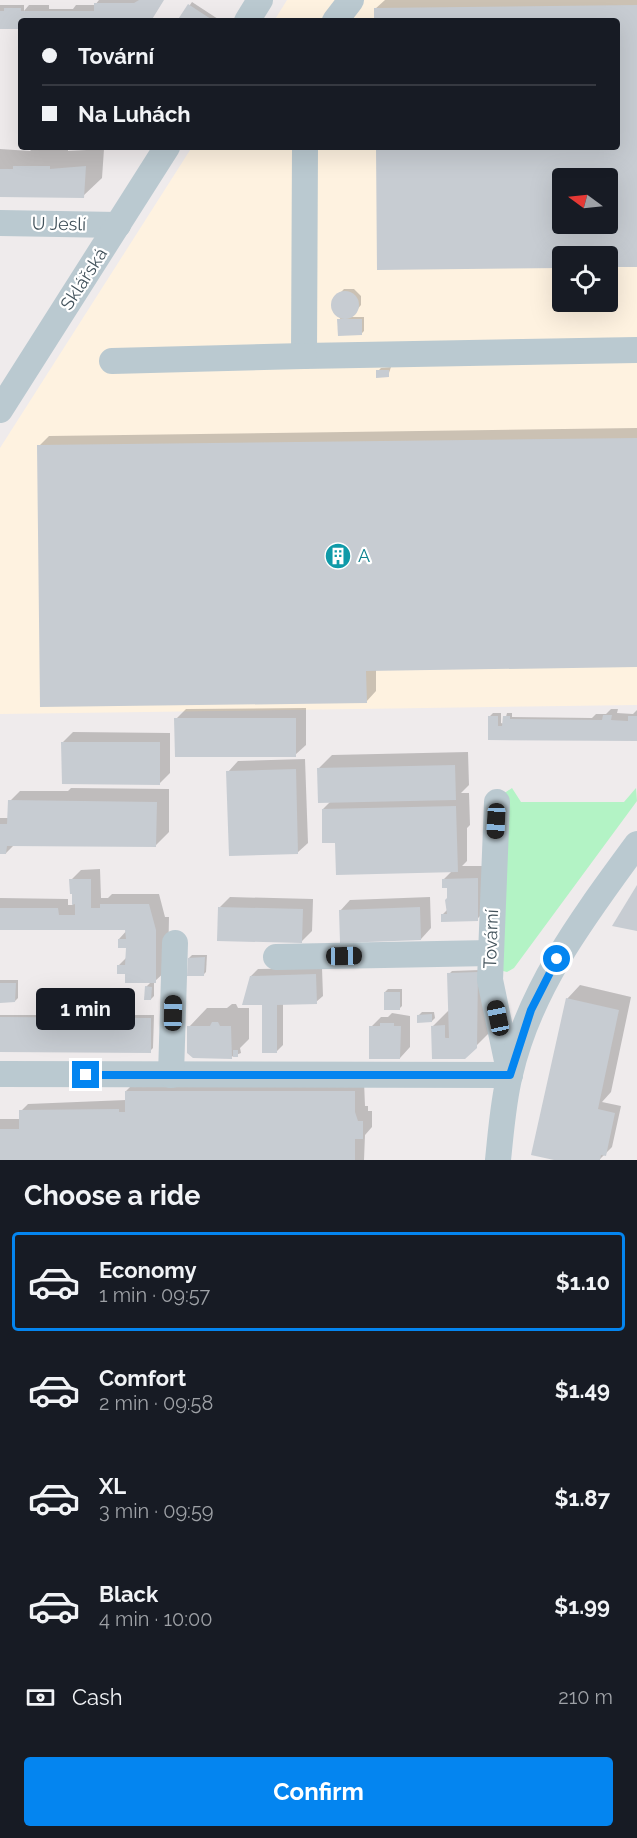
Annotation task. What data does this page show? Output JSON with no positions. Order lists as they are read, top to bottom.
{
  "streets": {
    "street": ["U Jeslí", "Sklářská", "Tovární"]
  },
  "crossings": [
    ["U Jeslí", "Sklářská"]
  ],
  "places": {
    "building": ["A"]
  },
  "north": "left",
  "page": {
    "banner": ["Tovární", "Na Luhách"],
    "bubble": "1 min",
    "heading": "Choose a ride",
    "list": [
      {
        "name": "Economy",
        "note": "1 min · 09:57",
        "value": "$1.10"
      },
      {
        "name": "Comfort",
        "note": "2 min · 09:58",
        "value": "$1.49"
      },
      {
        "name": "XL",
        "note": "3 min · 09:59",
        "value": "$1.87"
      },
      {
        "name": "Black",
        "note": "4 min · 10:00",
        "value": "$1.99"
      }
    ],
    "pay": ["Cash", "210 m"],
    "buttons": "Confirm"
  }
}
